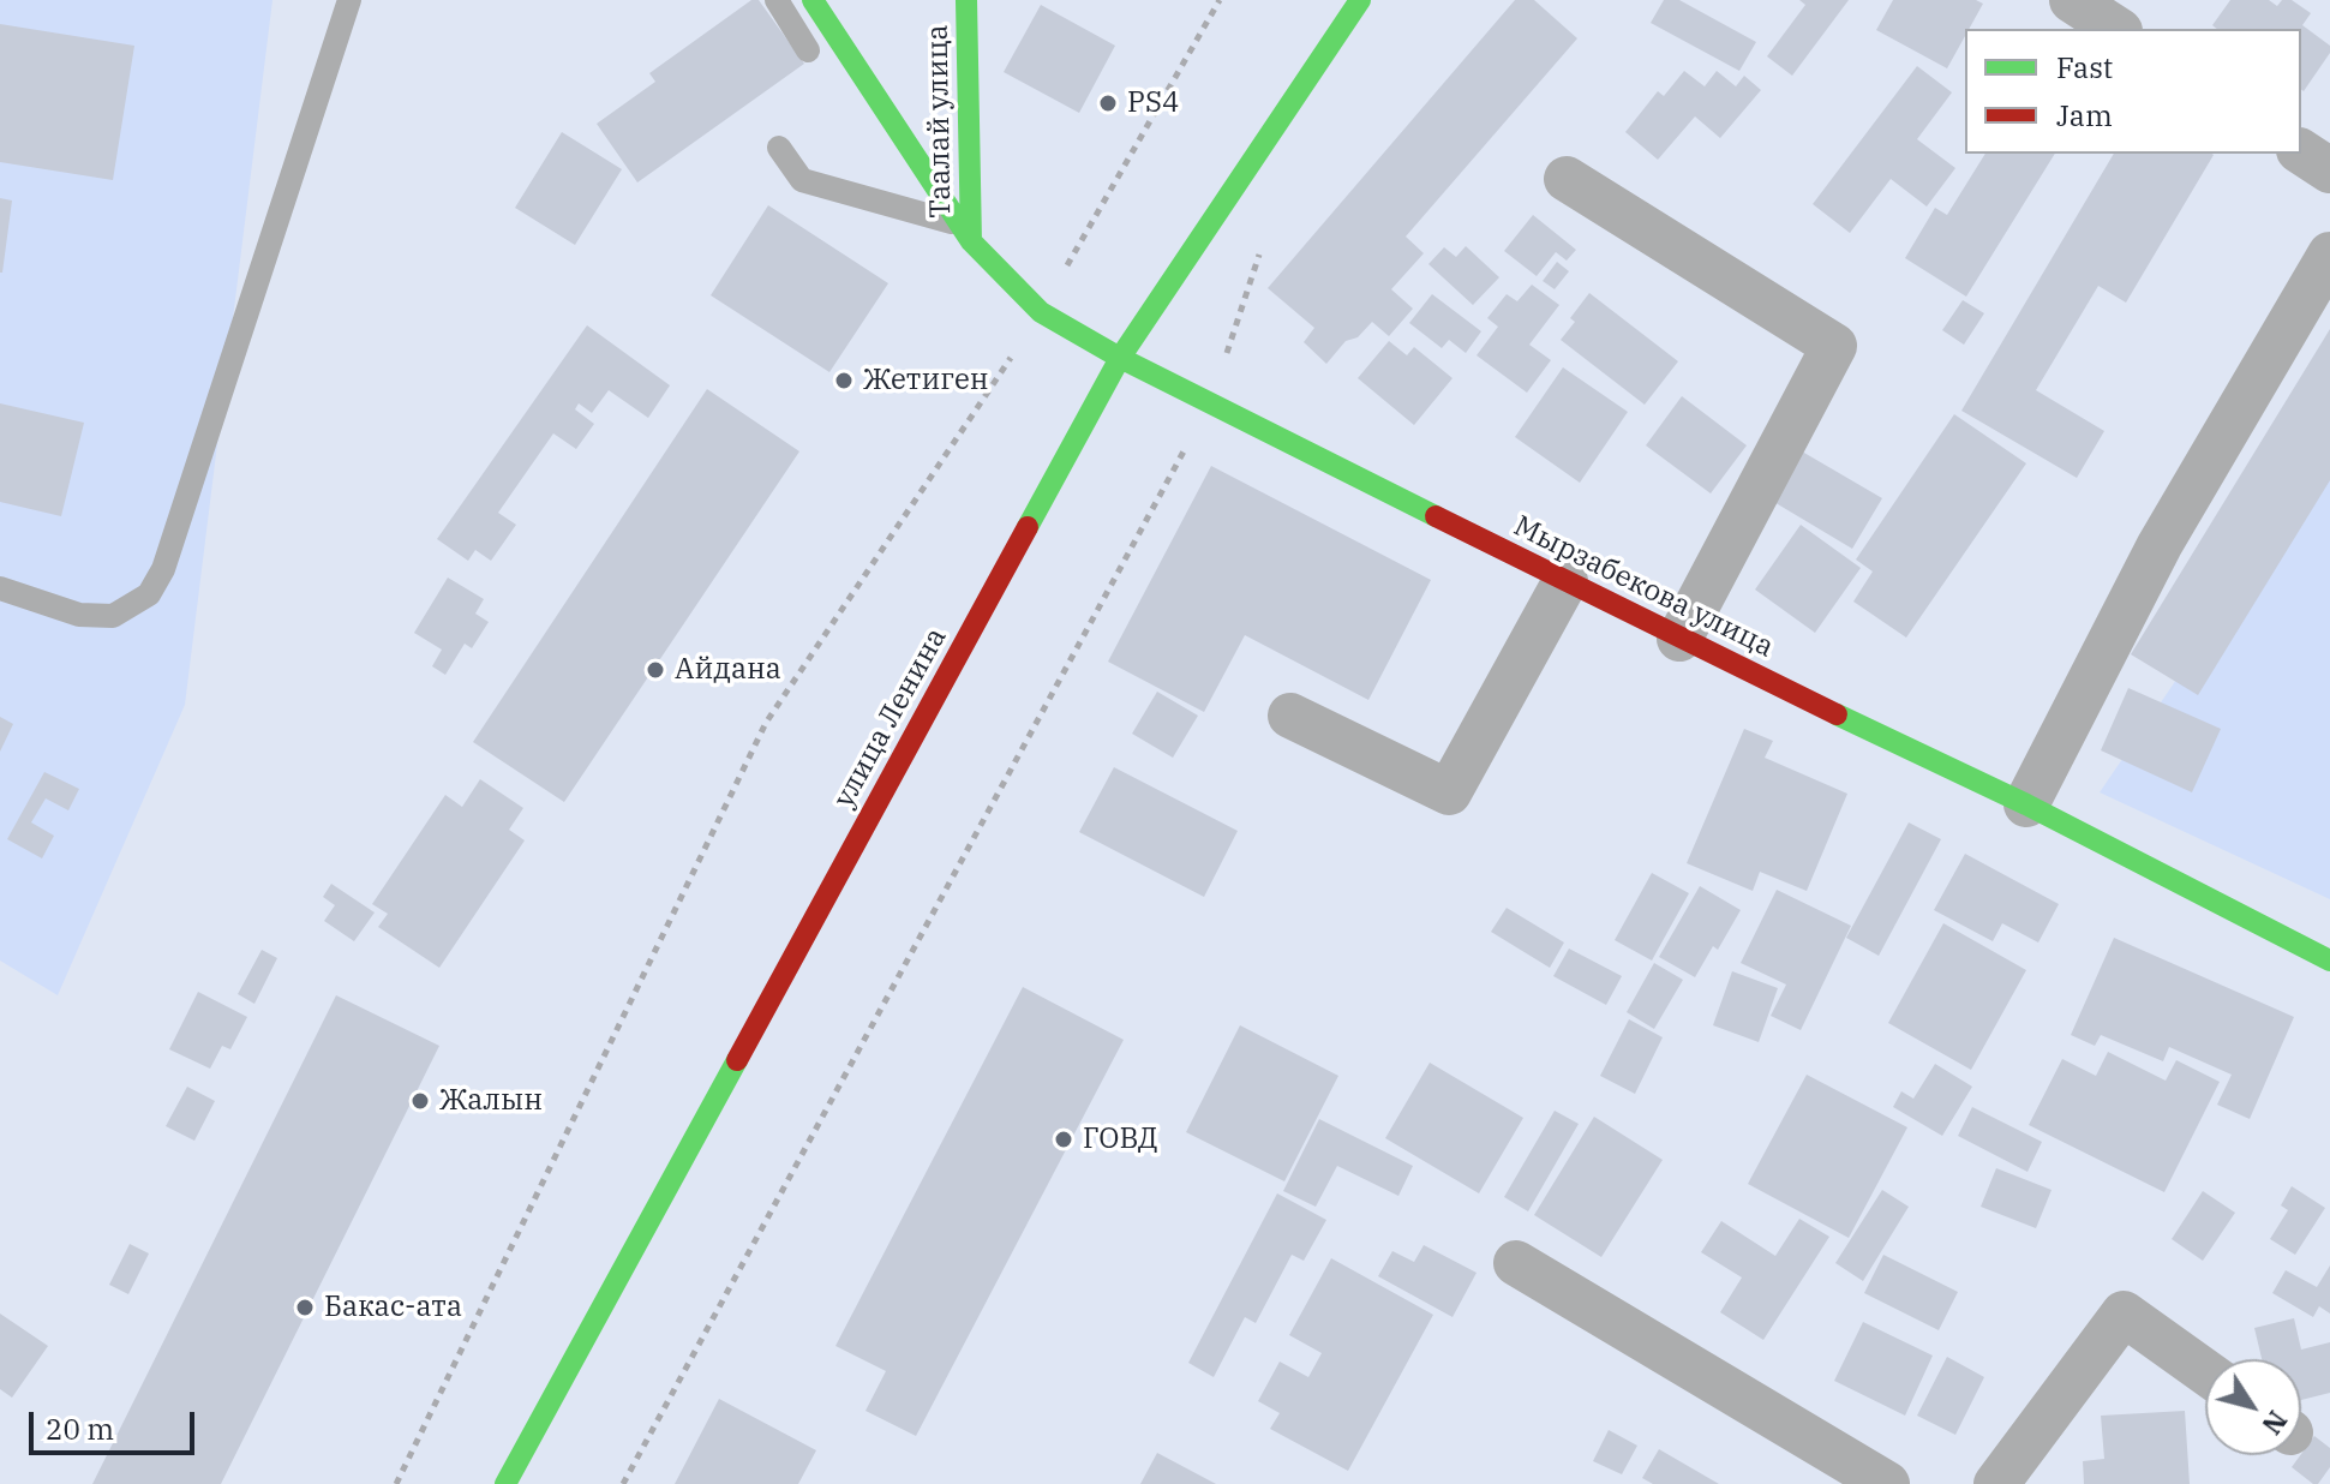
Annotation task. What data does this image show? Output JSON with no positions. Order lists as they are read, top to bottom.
{
  "streets": {
    "street": ["Таалай улица", "Мырзабекова улица", "улица Ленина"]
  },
  "crossings": [
    ["Таалай улица", "Мырзабекова улица"],
    ["Мырзабекова улица", "улица Ленина"]
  ],
  "places": [
    "PS4",
    "Жетиген",
    "Айдана",
    "Жалын",
    "ГОВД",
    "Бакас-ата"
  ],
  "legend": ["Fast", "Jam"],
  "scale_bar": "20 m",
  "north": "bottom right"
}
